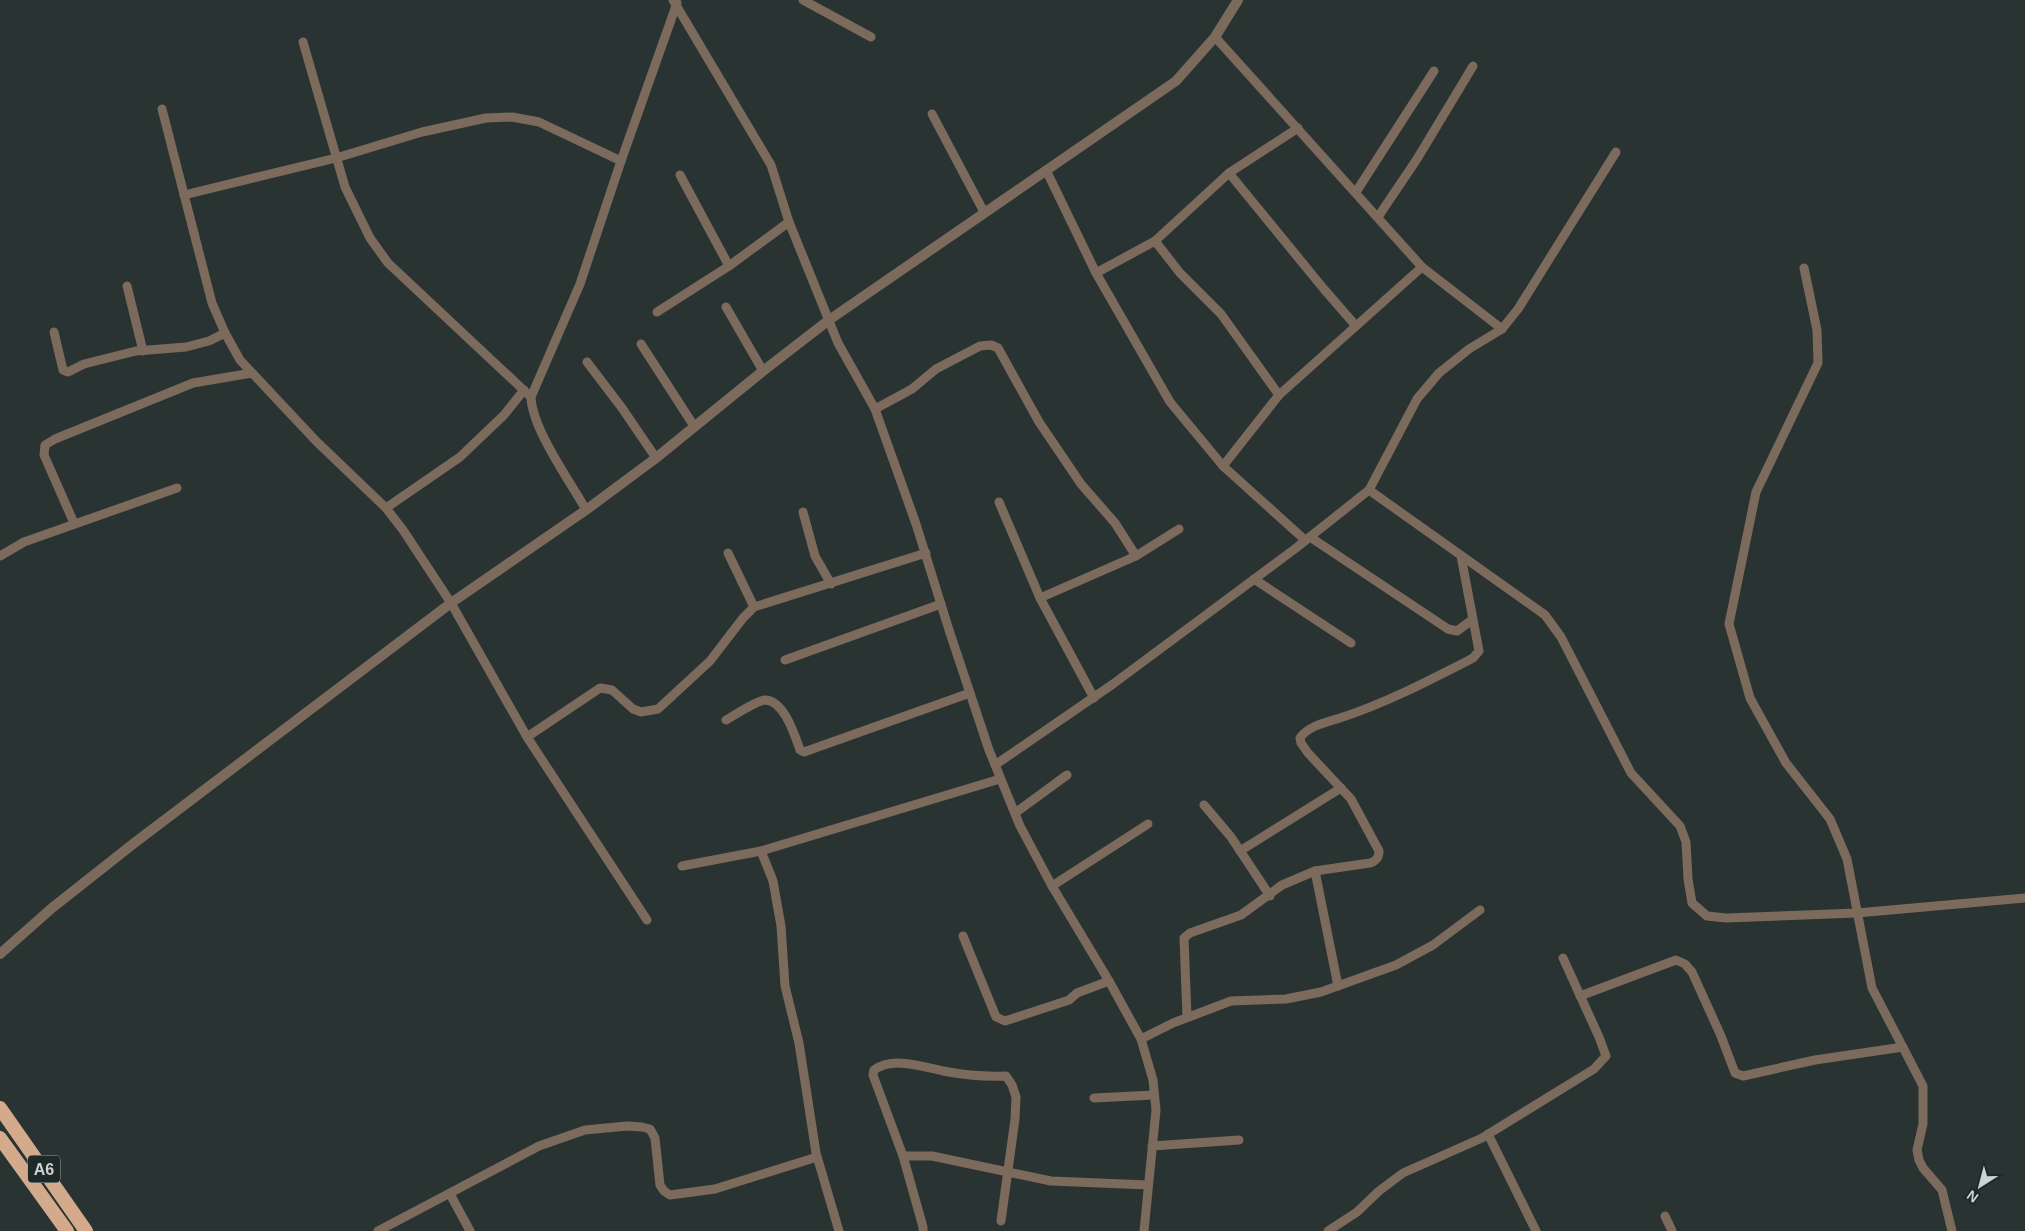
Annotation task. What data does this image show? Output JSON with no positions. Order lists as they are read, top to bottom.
{
  "streets": {
    "highway": ["A6"]
  },
  "north": "bottom left"
}
